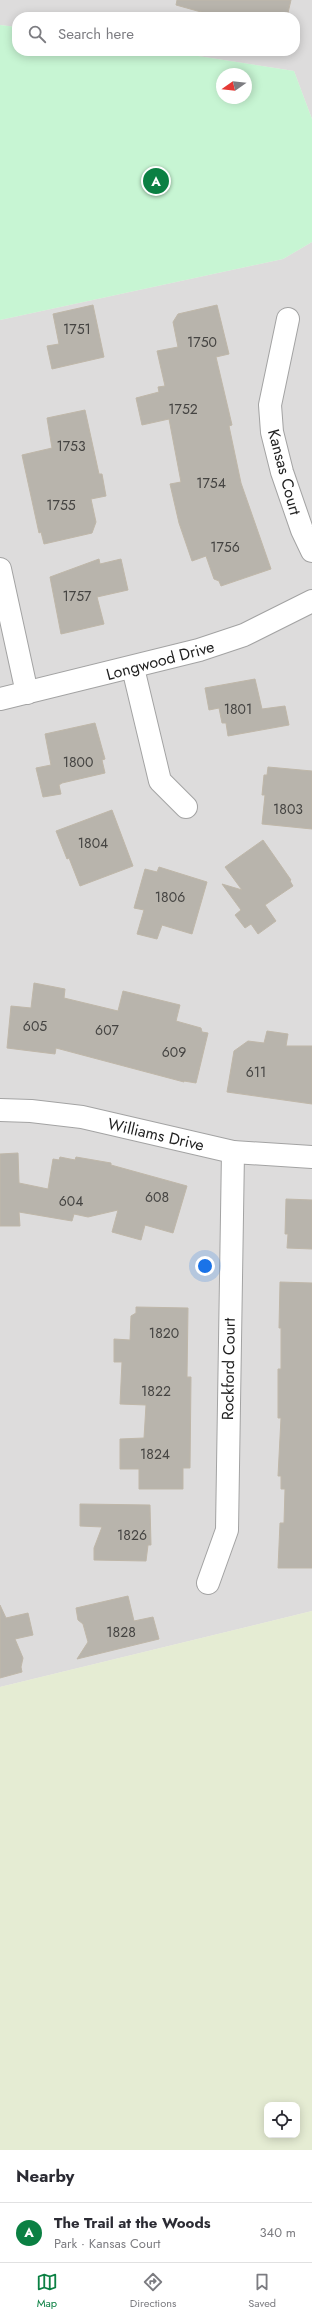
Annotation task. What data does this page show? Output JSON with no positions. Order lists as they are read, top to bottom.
{
  "streets": {
    "street": [
      "Kansas Court",
      "Longwood Drive",
      "Williams Drive",
      "Rockford Court"
    ]
  },
  "crossings": [
    ["Williams Drive", "Rockford Court"]
  ],
  "house_numbers": [
    "1751",
    "1750",
    "1752",
    "1753",
    "1754",
    "1755",
    "1756",
    "1757",
    "1801",
    "1800",
    "1803",
    "1804",
    "1806",
    "605",
    "607",
    "609",
    "611",
    "608",
    "604",
    "1820",
    "1822",
    "1824",
    "1826",
    "1828"
  ],
  "north": "left",
  "page": {
    "search": "Search here",
    "pins": "A",
    "heading": "Nearby",
    "list": [
      {
        "mark": "A",
        "name": "The Trail at the Woods",
        "note": "Park · Kansas Court",
        "value": "340 m"
      }
    ],
    "nav": ["Map", "Directions", "Saved"]
  }
}
